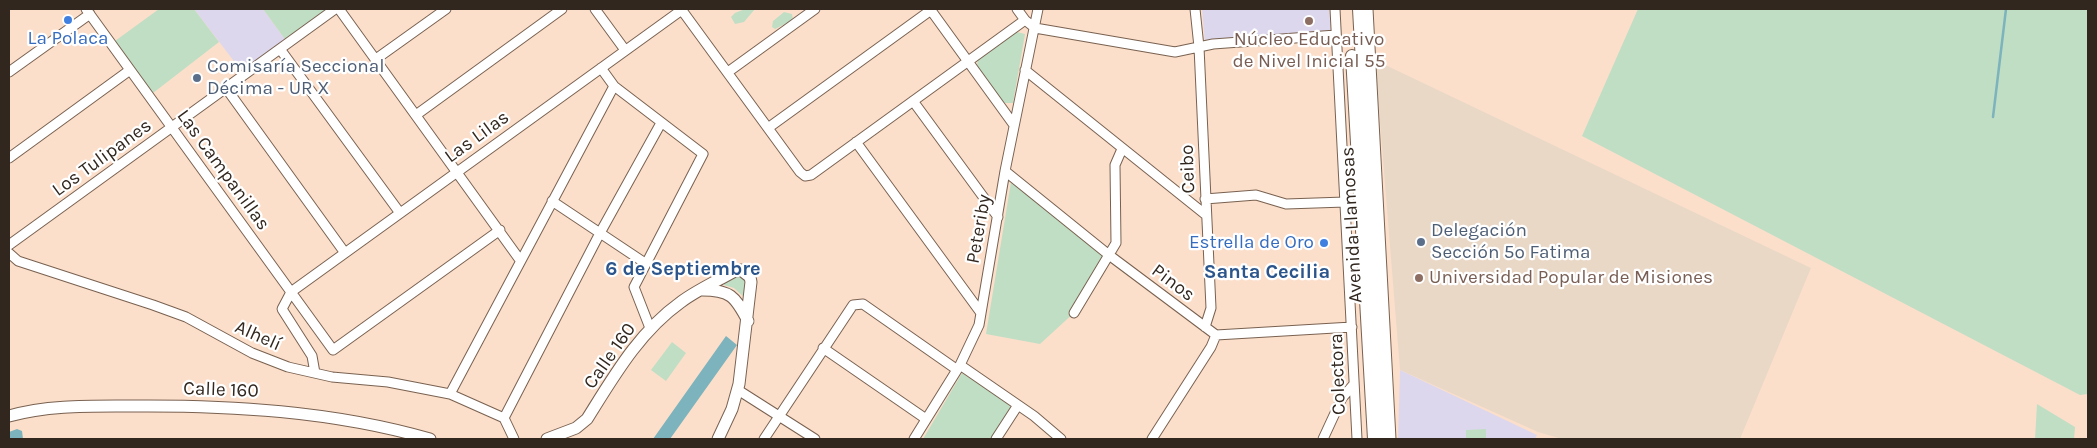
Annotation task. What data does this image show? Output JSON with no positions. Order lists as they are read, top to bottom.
{
  "streets": {
    "highway": ["Avenida Llamosas"],
    "main road": ["Calle 160"],
    "street": [
      "Las Lilas",
      "Los Tulipanes",
      "Ceibo",
      "Las Campanillas",
      "Peteriby",
      "Pinos",
      "Alhelí",
      "Colectora"
    ]
  },
  "crossings": [
    ["Las Lilas", "Las Campanillas"],
    ["Los Tulipanes", "Las Campanillas"],
    ["Ceibo", "Pinos"],
    ["Peteriby", "Pinos"]
  ],
  "districts": ["6 de Septiembre", "Santa Cecilia"],
  "places": [
    "La Polaca",
    "Núcleo Educativo de Nivel Inicial 55",
    "Comisaría Seccional Décima - UR X",
    "Delegación Sección 5º Fatima",
    "Estrella de Oro",
    "Universidad Popular de Misiones"
  ]
}
